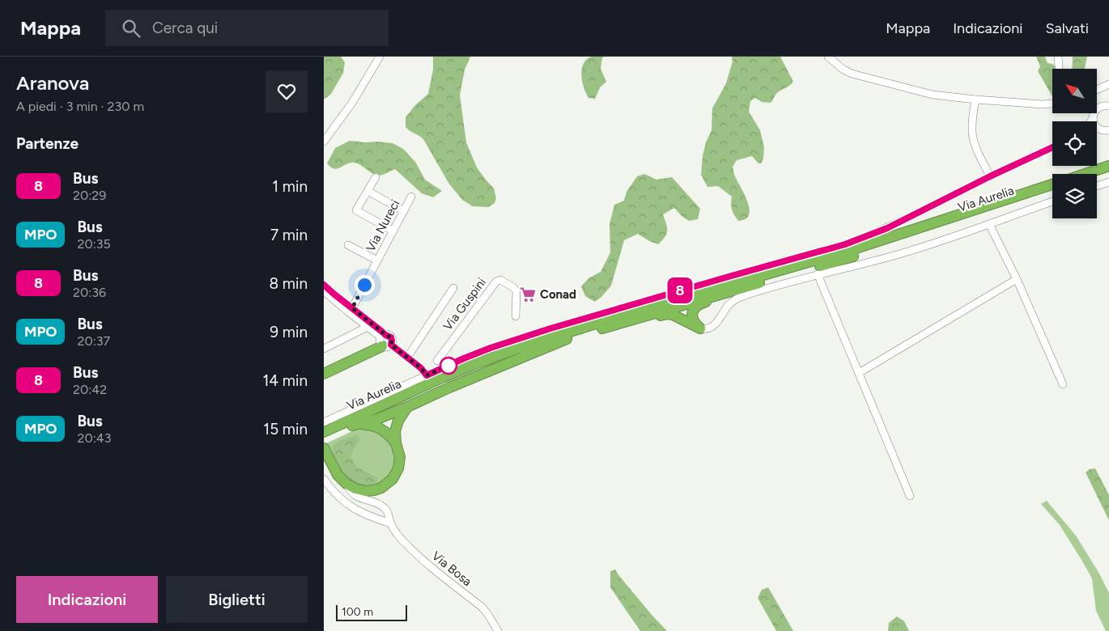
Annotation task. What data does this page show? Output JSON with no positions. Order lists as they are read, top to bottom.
{
  "streets": {
    "highway": ["Via Aurelia"],
    "street": ["Via Nureci", "Via Guspini", "Via Bosa"]
  },
  "places": {
    "supermarket": ["Conad"]
  },
  "lines": ["bus line 8"],
  "scale_bar": "100 m",
  "north": "top left",
  "page": {
    "header": "Mappa",
    "search": "Cerca qui",
    "nav": ["Mappa", "Indicazioni", "Salvati"],
    "heading": [
      ["Aranova", "A piedi · 3 min · 230 m"],
      "Partenze"
    ],
    "on_map": "8",
    "list": [
      {
        "mark": "8",
        "name": "Bus",
        "note": "20:29",
        "value": "1 min"
      },
      {
        "mark": "MPO",
        "name": "Bus",
        "note": "20:35",
        "value": "7 min"
      },
      {
        "mark": "8",
        "name": "Bus",
        "note": "20:36",
        "value": "8 min"
      },
      {
        "mark": "MPO",
        "name": "Bus",
        "note": "20:37",
        "value": "9 min"
      },
      {
        "mark": "8",
        "name": "Bus",
        "note": "20:42",
        "value": "14 min"
      },
      {
        "mark": "MPO",
        "name": "Bus",
        "note": "20:43",
        "value": "15 min"
      }
    ],
    "buttons": ["Indicazioni", "Biglietti"],
    "scale": "100 m"
  }
}
